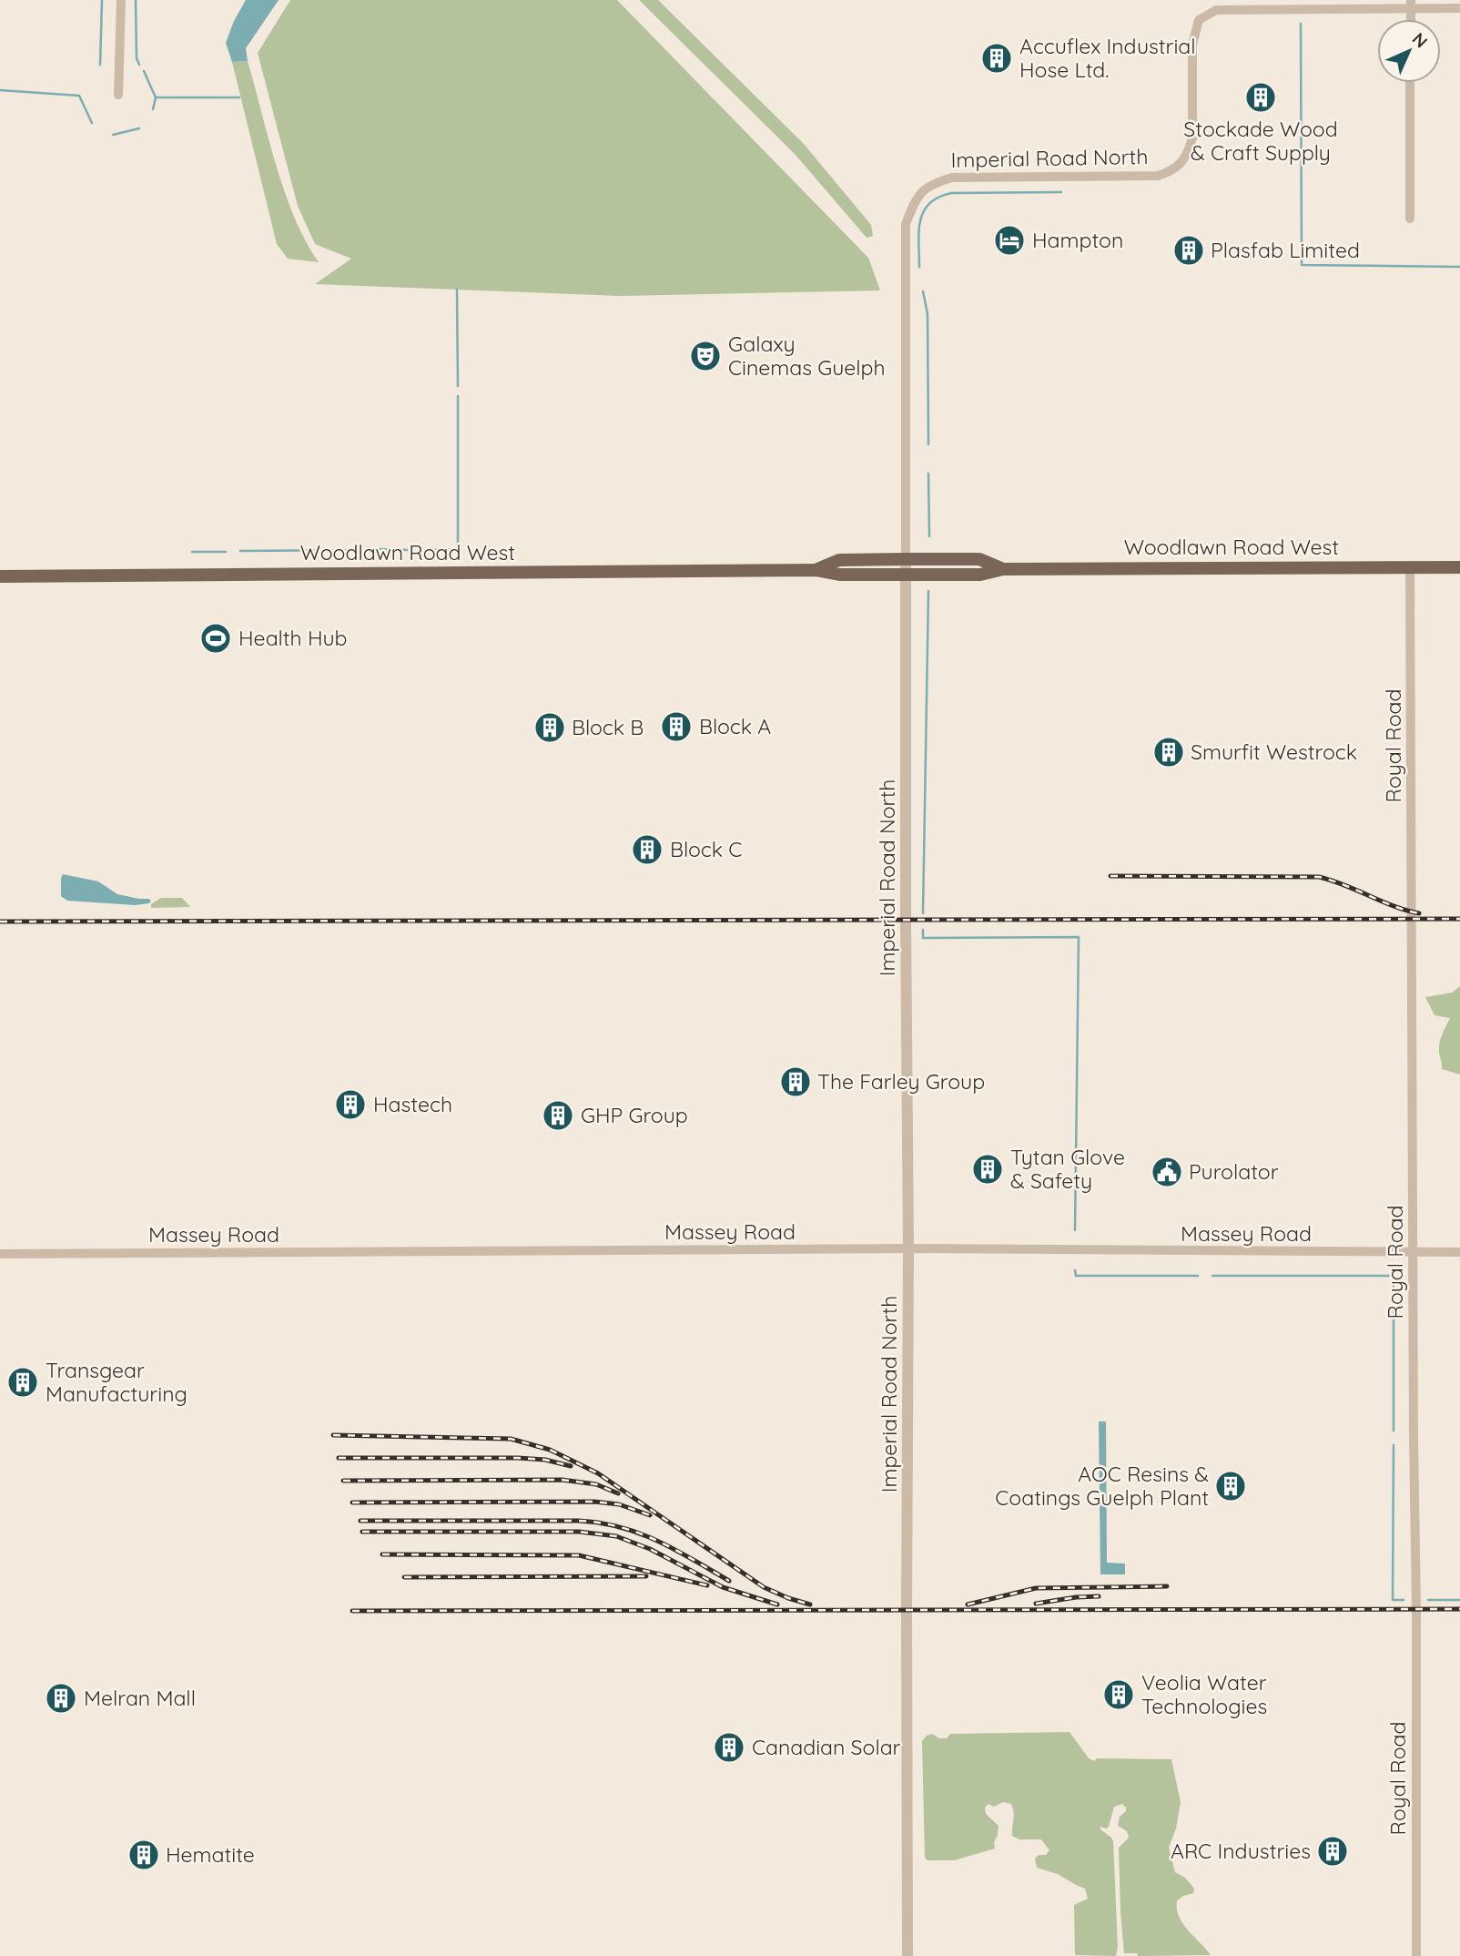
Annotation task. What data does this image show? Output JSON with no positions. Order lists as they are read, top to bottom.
{
  "streets": {
    "main road": ["Woodlawn Road West"],
    "street": ["Imperial Road North", "Royal Road", "Massey Road"]
  },
  "crossings": [
    ["Imperial Road North", "Woodlawn Road West"],
    ["Imperial Road North", "Massey Road"],
    ["Woodlawn Road West", "Royal Road"],
    ["Royal Road", "Massey Road"]
  ],
  "places": {
    "building": [
      "Accuflex Industrial Hose Ltd.",
      "Stockade Wood & Craft Supply",
      "Plasfab Limited",
      "Block A",
      "Block B",
      "Smurfit Westrock",
      "Block C",
      "The Farley Group",
      "Hastech",
      "GHP Group",
      "Tytan Glove & Safety",
      "Transgear Manufacturing",
      "AOC Resins & Coatings Guelph Plant",
      "Veolia Water Technologies",
      "Melran Mall",
      "Canadian Solar",
      "ARC Industries",
      "Hematite"
    ],
    "hotel": ["Hampton"],
    "theatre": ["Galaxy Cinemas Guelph"],
    "sports": ["Health Hub"],
    "public building": ["Purolator"]
  },
  "north": "top right"
}
